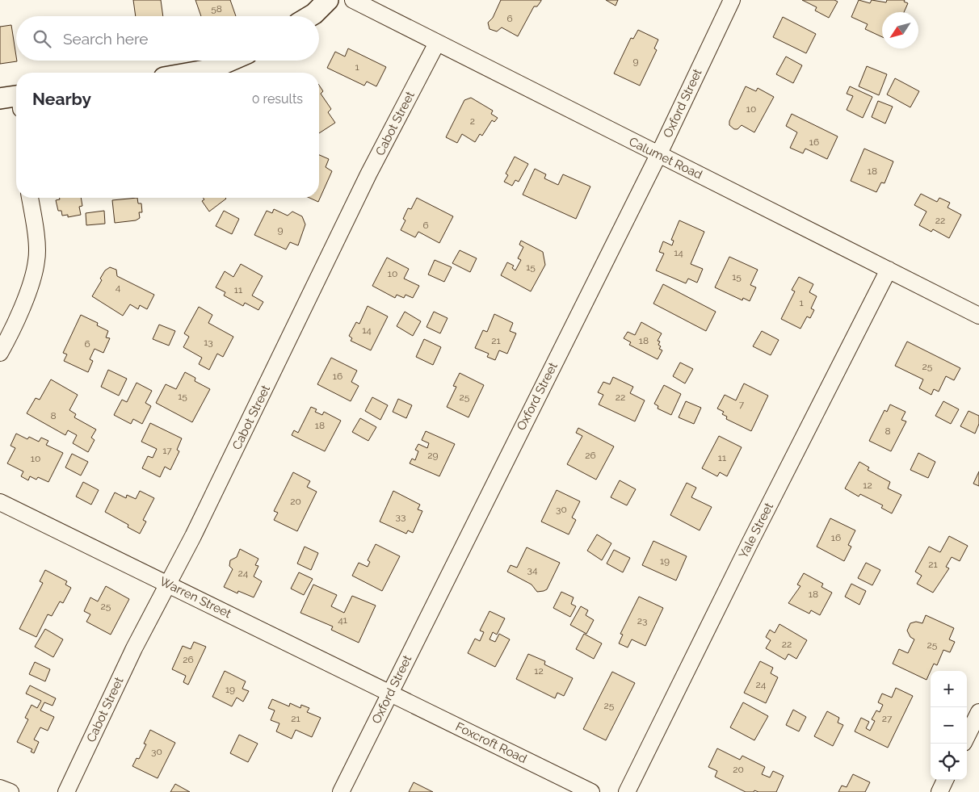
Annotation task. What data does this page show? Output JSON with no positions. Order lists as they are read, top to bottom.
{
  "streets": {
    "street": [
      "Oxford Street",
      "Cabot Street",
      "Calumet Road",
      "Yale Street",
      "Warren Street",
      "Foxcroft Road"
    ]
  },
  "crossings": [
    ["Oxford Street", "Calumet Road"],
    ["Oxford Street", "Warren Street"],
    ["Oxford Street", "Foxcroft Road"],
    ["Cabot Street", "Calumet Road"],
    ["Cabot Street", "Warren Street"],
    ["Calumet Road", "Yale Street"],
    ["Warren Street", "Foxcroft Road"]
  ],
  "house_numbers": [
    "58",
    "6",
    "9",
    "1",
    "10",
    "2",
    "16",
    "18",
    "22",
    "6",
    "9",
    "14",
    "15",
    "10",
    "15",
    "4",
    "11",
    "1",
    "14",
    "21",
    "18",
    "13",
    "6",
    "25",
    "16",
    "15",
    "25",
    "22",
    "7",
    "8",
    "18",
    "8",
    "17",
    "29",
    "26",
    "11",
    "10",
    "12",
    "20",
    "30",
    "33",
    "16",
    "19",
    "21",
    "34",
    "24",
    "18",
    "25",
    "41",
    "23",
    "22",
    "25",
    "26",
    "12",
    "24",
    "19",
    "25",
    "21",
    "27",
    "30",
    "20"
  ],
  "north": "bottom left",
  "page": {
    "search": "Search here",
    "heading": ["Nearby", "0 results"],
    "map_buttons": ["+", "−"]
  }
}
